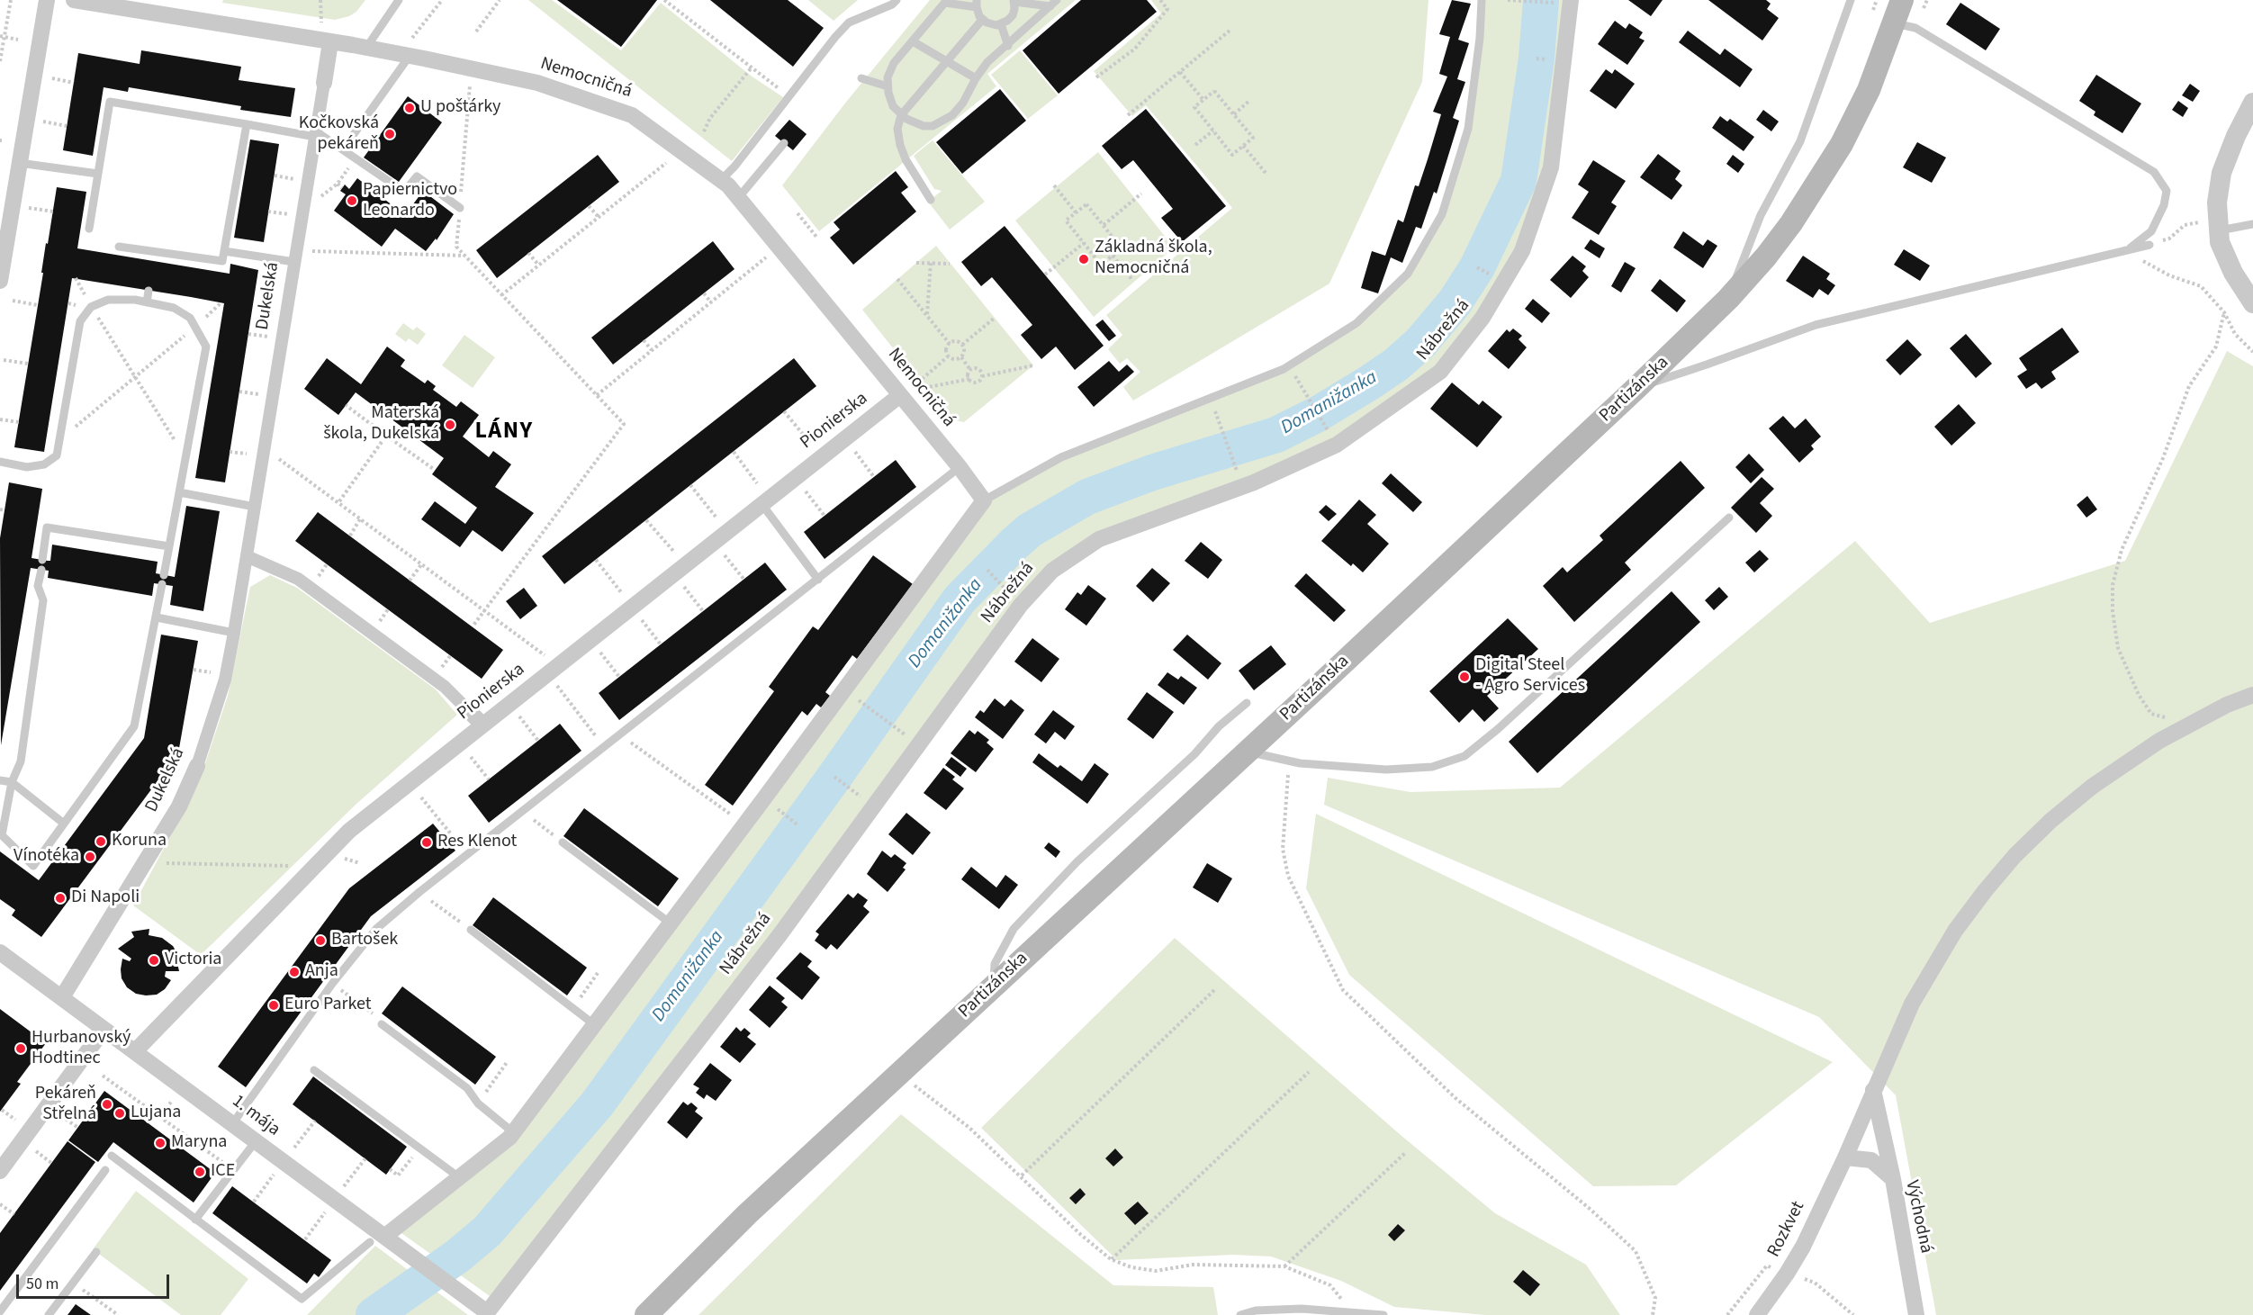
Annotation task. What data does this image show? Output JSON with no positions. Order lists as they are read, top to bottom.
{
  "streets": {
    "main road": ["Partizánska"],
    "street": [
      "Nemocničná",
      "Dukelská",
      "Nábrežná",
      "Pionierska",
      "1. mája",
      "Východná",
      "Rozkvet"
    ]
  },
  "crossings": [
    ["Nemocničná", "Dukelská"],
    ["Nemocničná", "Pionierska"],
    ["Dukelská", "1. mája"],
    ["Nábrežná", "1. mája"],
    ["Pionierska", "1. mája"],
    ["Východná", "Rozkvet"]
  ],
  "districts": ["LÁNY"],
  "water": ["Domanižanka"],
  "places": [
    "U poštárky",
    "Kočkovská pekáreň",
    "Papiernictvo Leonardo",
    "Základná škola, Nemocničná",
    "Materská škola, Dukelská",
    "Digital Steel - Agro Services",
    "Koruna",
    "Res Klenot",
    "Vínotéka",
    "Di Napoli",
    "Bartošek",
    "Victoria",
    "Anja",
    "Euro Parket",
    "Hurbanovský Hodtinec",
    "Pekáreň Střelná",
    "Lujana",
    "Maryna",
    "ICE"
  ],
  "scale_bar": "50 m"
}
